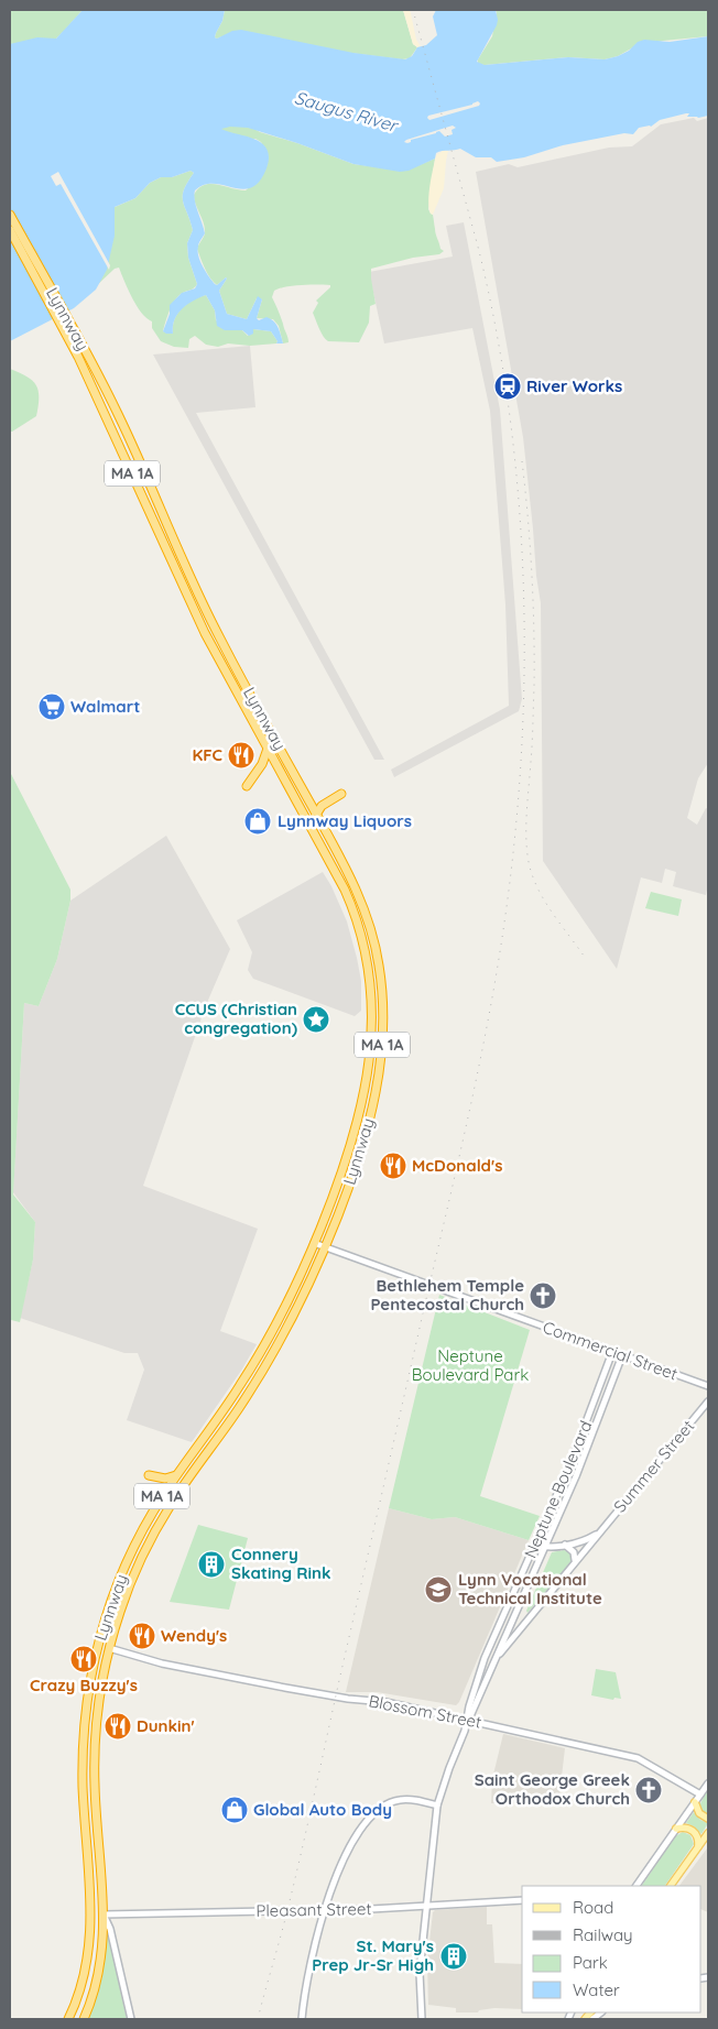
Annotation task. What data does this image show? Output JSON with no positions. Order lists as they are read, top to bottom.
{
  "streets": {
    "highway": ["Lynnway", "MA 1A"],
    "main road": [
      "Commercial Street",
      "Summer Street",
      "Neptune Boulevard",
      "Blossom Street",
      "Pleasant Street"
    ]
  },
  "crossings": [
    ["Lynnway", "MA 1A"],
    ["Lynnway", "Commercial Street"],
    ["Lynnway", "Blossom Street"],
    ["Lynnway", "Pleasant Street"],
    ["MA 1A", "Pleasant Street"],
    ["Commercial Street", "Neptune Boulevard"],
    ["Summer Street", "Neptune Boulevard"],
    ["Neptune Boulevard", "Blossom Street"],
    ["Neptune Boulevard", "Pleasant Street"]
  ],
  "water": ["Saugus River"],
  "parks": ["Neptune Boulevard Park"],
  "places": {
    "station": ["River Works"],
    "supermarket": ["Walmart"],
    "restaurant": [
      "KFC",
      "McDonald's",
      "Wendy's",
      "Crazy Buzzy's",
      "Dunkin'"
    ],
    "shop": ["Lynnway Liquors", "Global Auto Body"],
    "place": ["CCUS (Christian congregation)"],
    "church": ["Bethlehem Temple Pentecostal Church", "Saint George Greek Orthodox Church"],
    "building": ["Connery Skating Rink", "St. Mary's Prep Jr-Sr High"],
    "school or university": ["Lynn Vocational Technical Institute"]
  },
  "legend": [
    "Road",
    "Railway",
    "Park",
    "Water"
  ]
}
